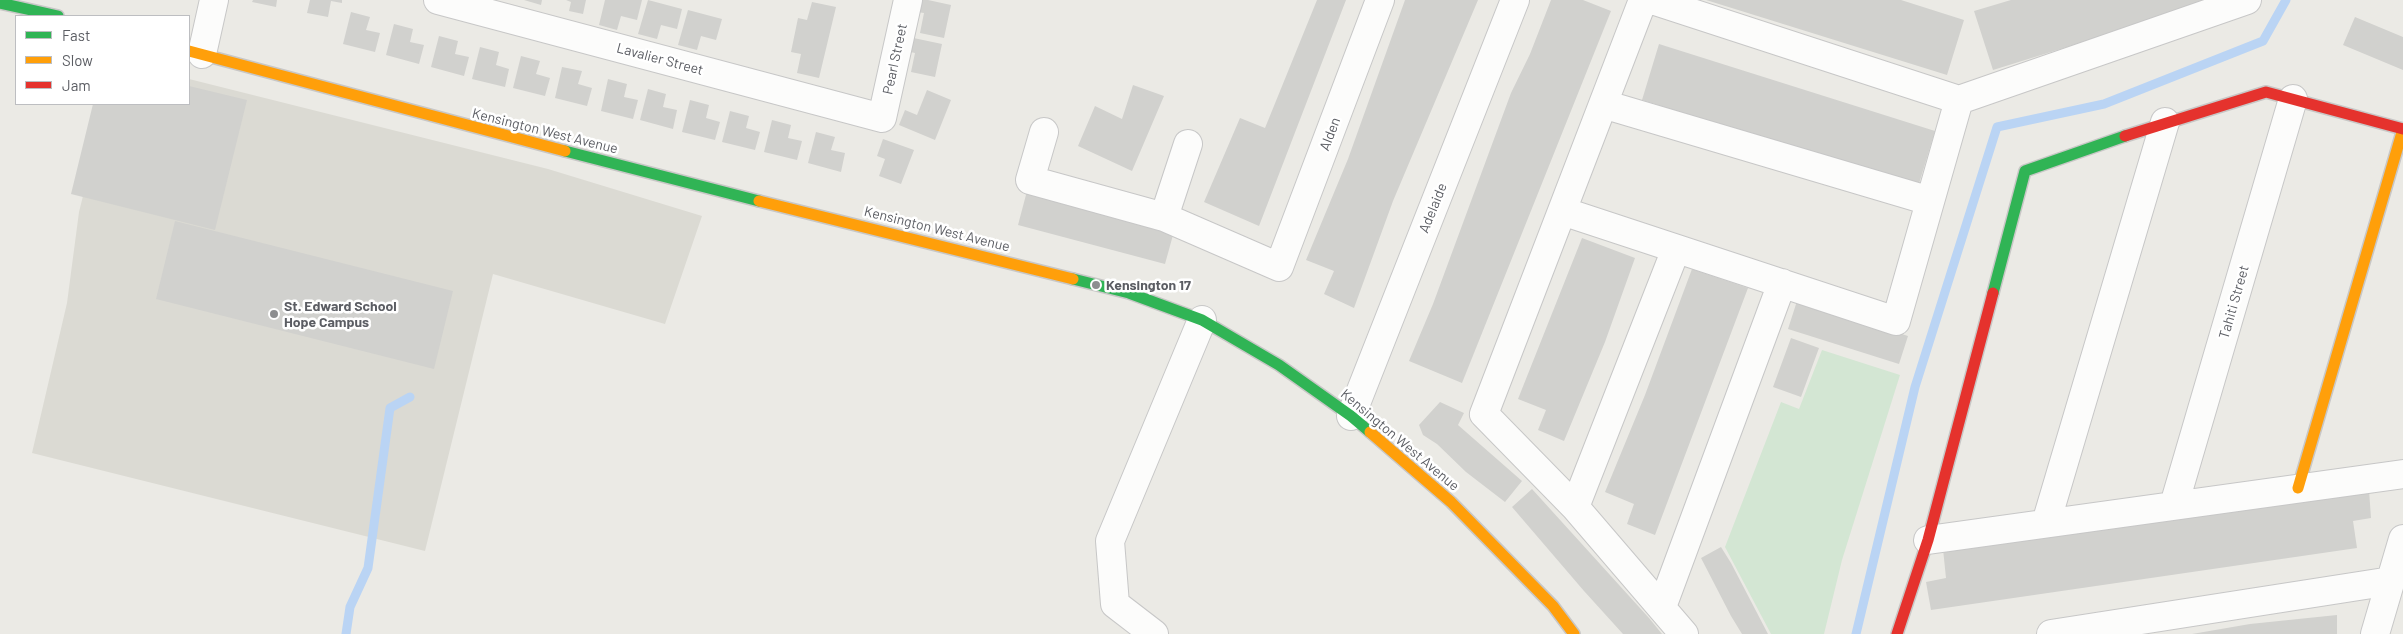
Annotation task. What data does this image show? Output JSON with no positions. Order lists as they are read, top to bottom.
{
  "streets": {
    "street": [
      "Lavalier Street",
      "Pearl Street",
      "Kensington West Avenue",
      "Alden",
      "Adelaide",
      "Tahiti Street"
    ]
  },
  "crossings": [
    ["Lavalier Street", "Pearl Street"],
    ["Kensington West Avenue", "Adelaide"]
  ],
  "places": ["Kensington 17", "St. Edward School Hope Campus"],
  "legend": ["Fast", "Slow", "Jam"]
}
